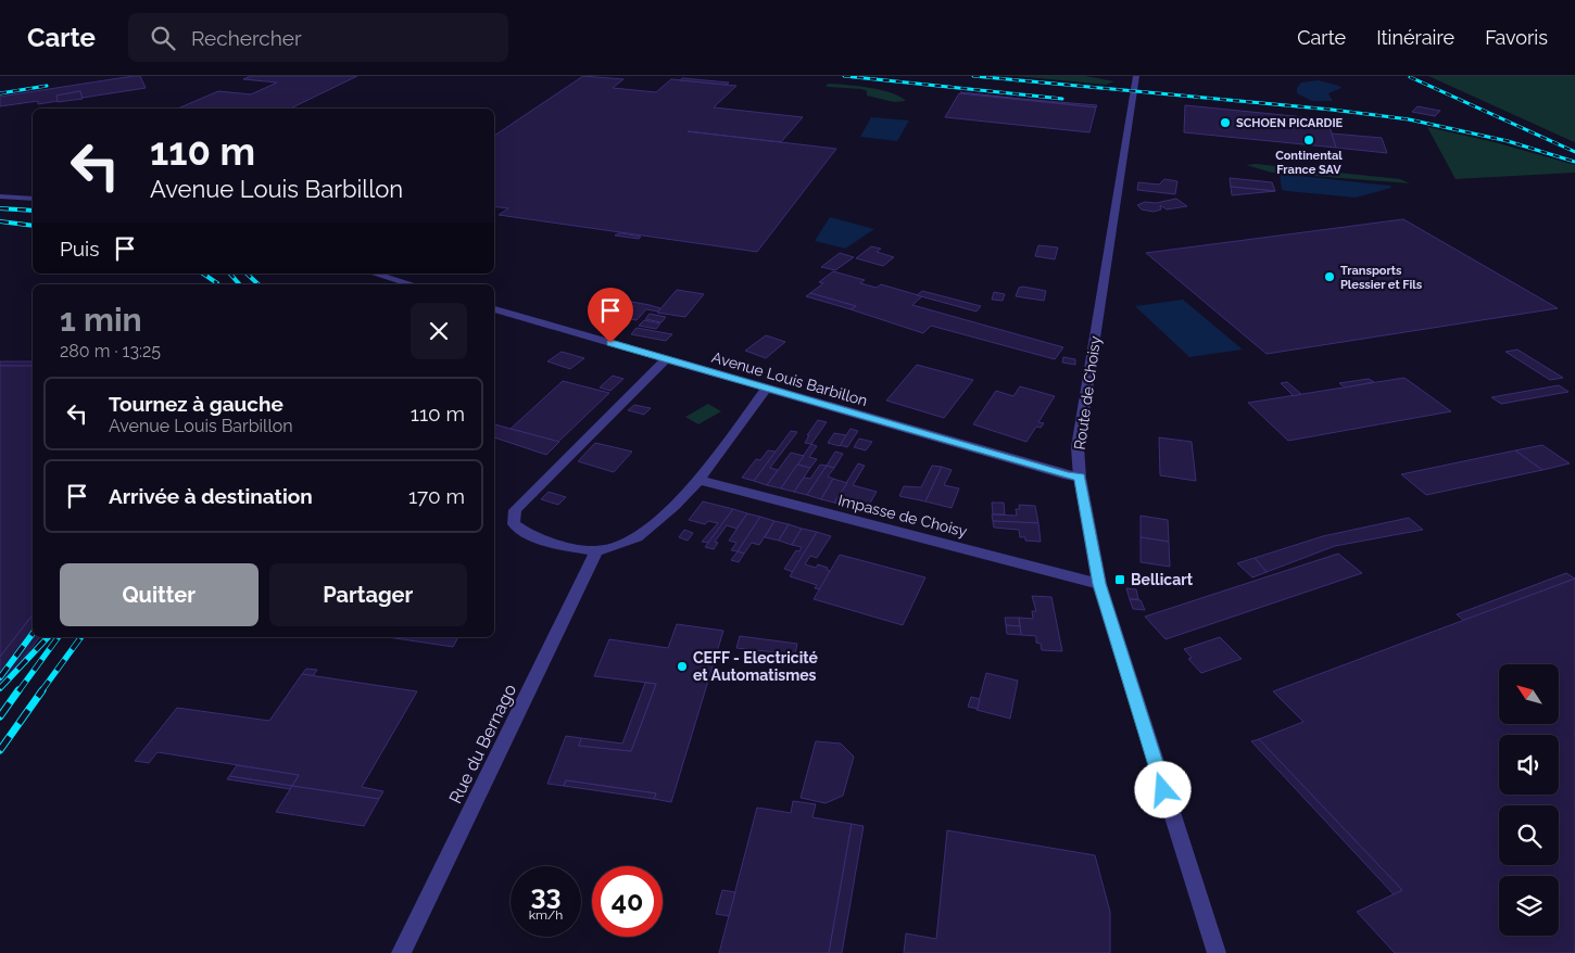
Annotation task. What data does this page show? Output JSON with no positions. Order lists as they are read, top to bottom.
{
  "streets": {
    "street": [
      "Avenue Louis Barbillon",
      "Route de Choisy",
      "Impasse de Choisy",
      "Rue du Bernago"
    ]
  },
  "crossings": [
    ["Avenue Louis Barbillon", "Route de Choisy"],
    ["Route de Choisy", "Impasse de Choisy"]
  ],
  "places": {
    "other": [
      "SCHOEN PICARDIE",
      "Continental France SAV",
      "Transports Plessier et Fils",
      "CEFF - Electricité et Automatismes"
    ],
    "transit": ["Bellicart"]
  },
  "north": "top left",
  "page": {
    "header": "Carte",
    "search": "Rechercher",
    "nav": ["Carte", "Itinéraire", "Favoris"],
    "turn": ["110 m", "Avenue Louis Barbillon"],
    "then": "Puis",
    "heading": ["1 min", "280 m · 13:25"],
    "list": [
      {
        "name": "Tournez à gauche",
        "note": "Avenue Louis Barbillon",
        "value": "110 m"
      },
      {
        "name": "Arrivée à destination",
        "value": "170 m"
      }
    ],
    "buttons": ["Quitter", "Partager"],
    "speed": "33 km/h",
    "limit": "40"
  }
}
